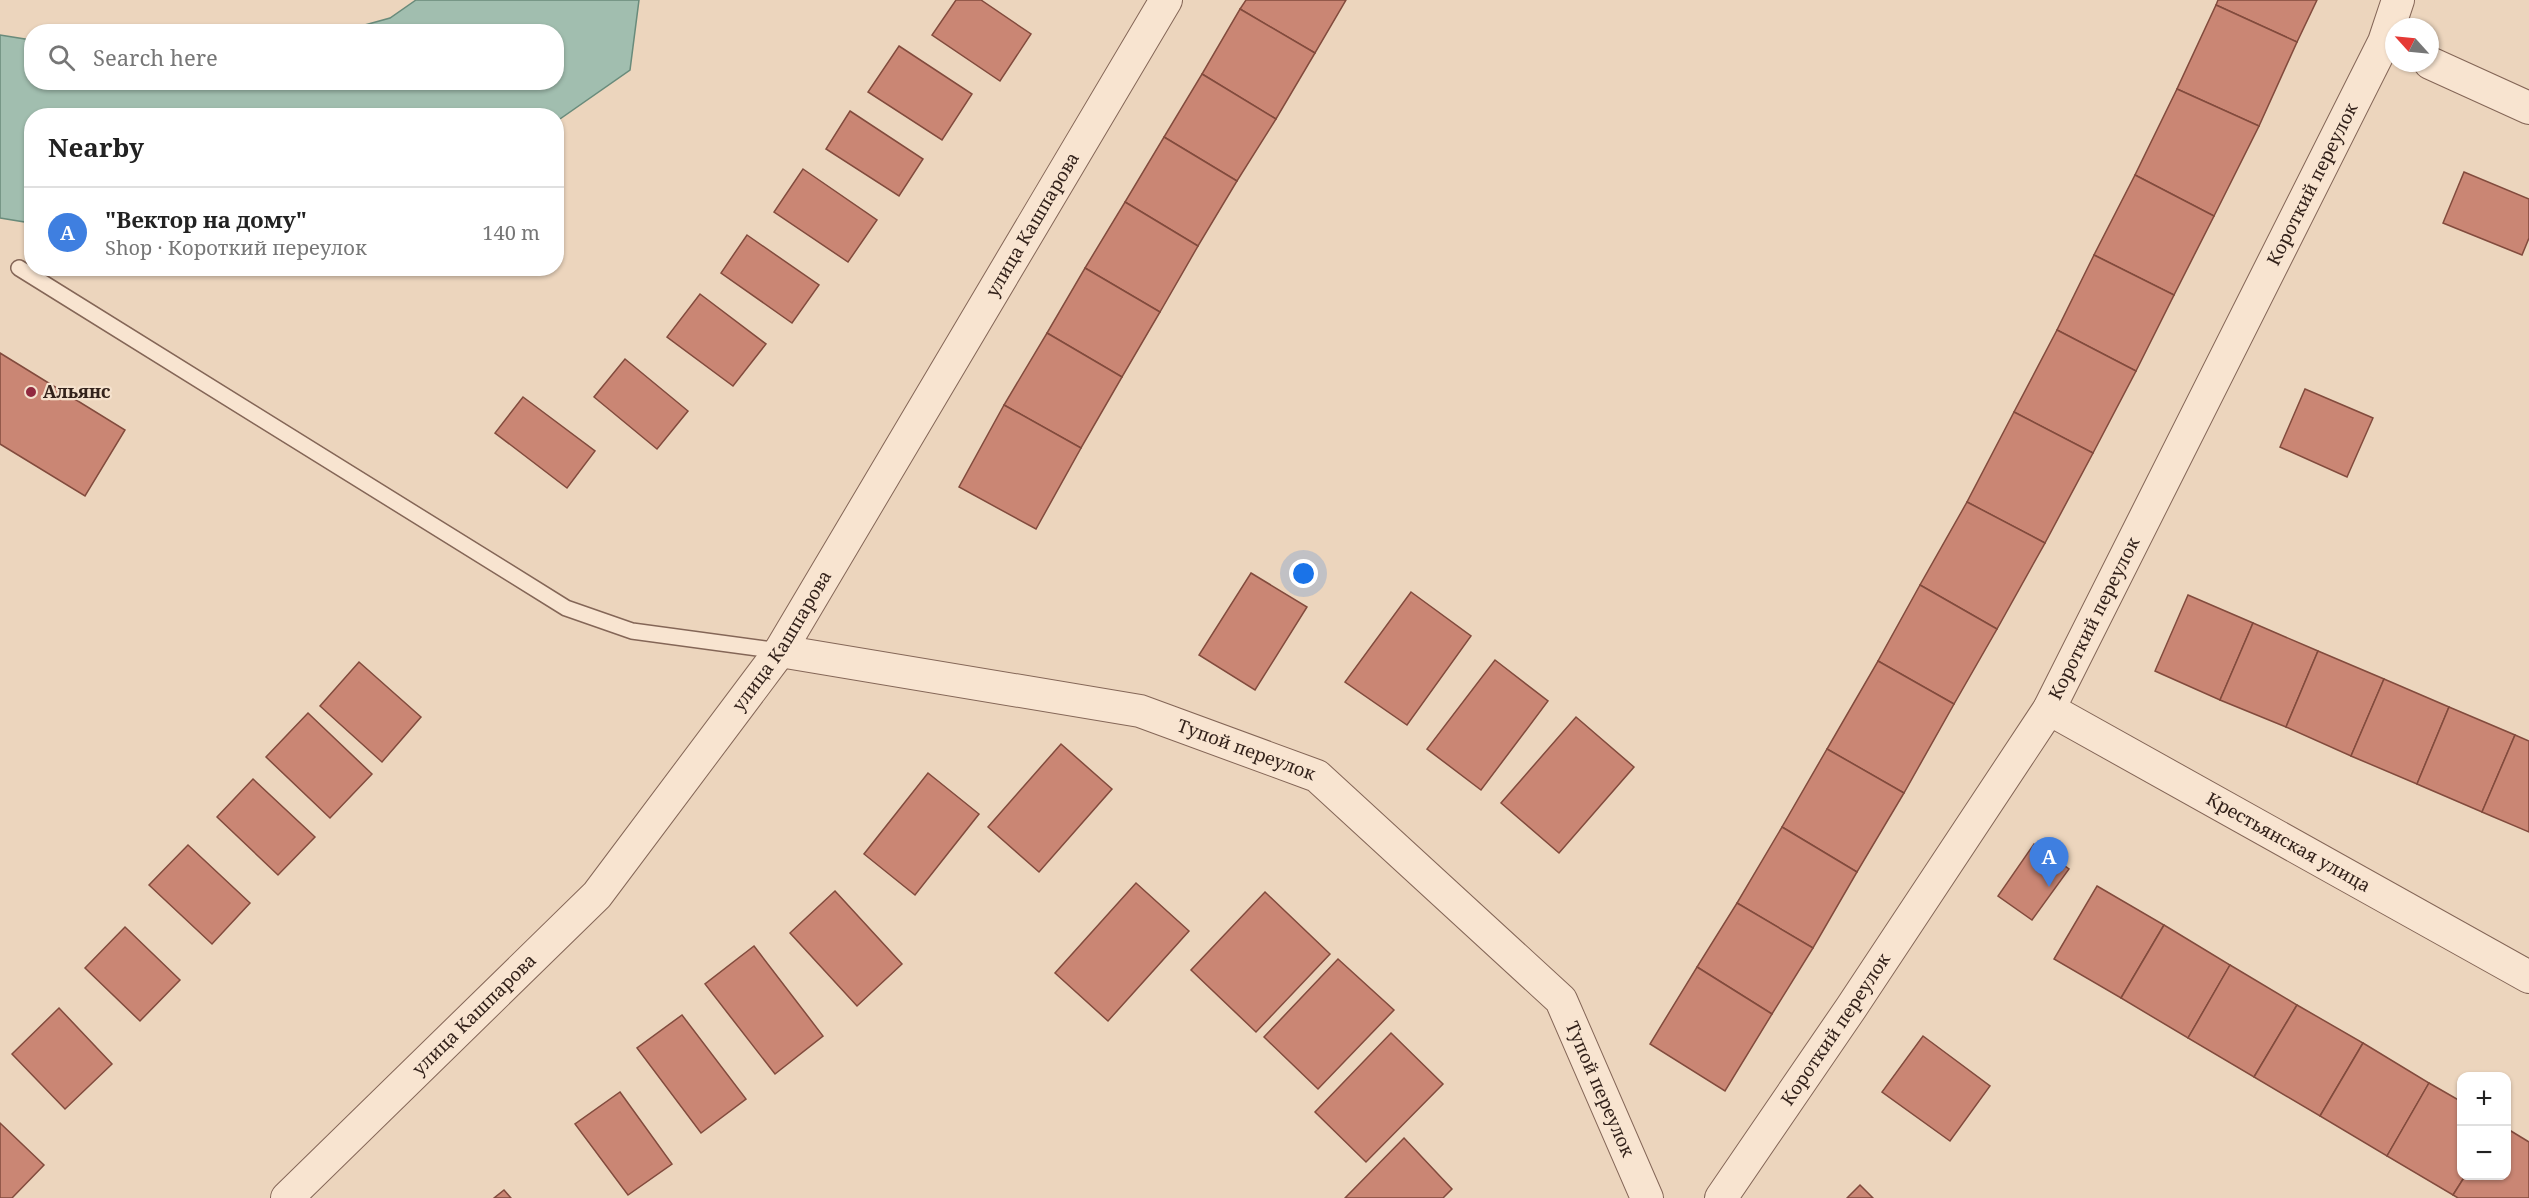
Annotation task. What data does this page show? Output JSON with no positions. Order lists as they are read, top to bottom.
{
  "streets": {
    "street": [
      "Короткий переулок",
      "улица Кашпарова",
      "Тупой переулок",
      "Крестьянская улица"
    ]
  },
  "crossings": [
    ["Короткий переулок", "Крестьянская улица"],
    ["улица Кашпарова", "Тупой переулок"]
  ],
  "places": ["Альянс"],
  "north": "top left",
  "page": {
    "search": "Search here",
    "heading": "Nearby",
    "list": [
      {
        "mark": "A",
        "name": "\"Вектор на дому\"",
        "note": "Shop · Короткий переулок",
        "value": "140 m"
      }
    ],
    "pins": "A",
    "map_buttons": ["+", "−"]
  }
}
